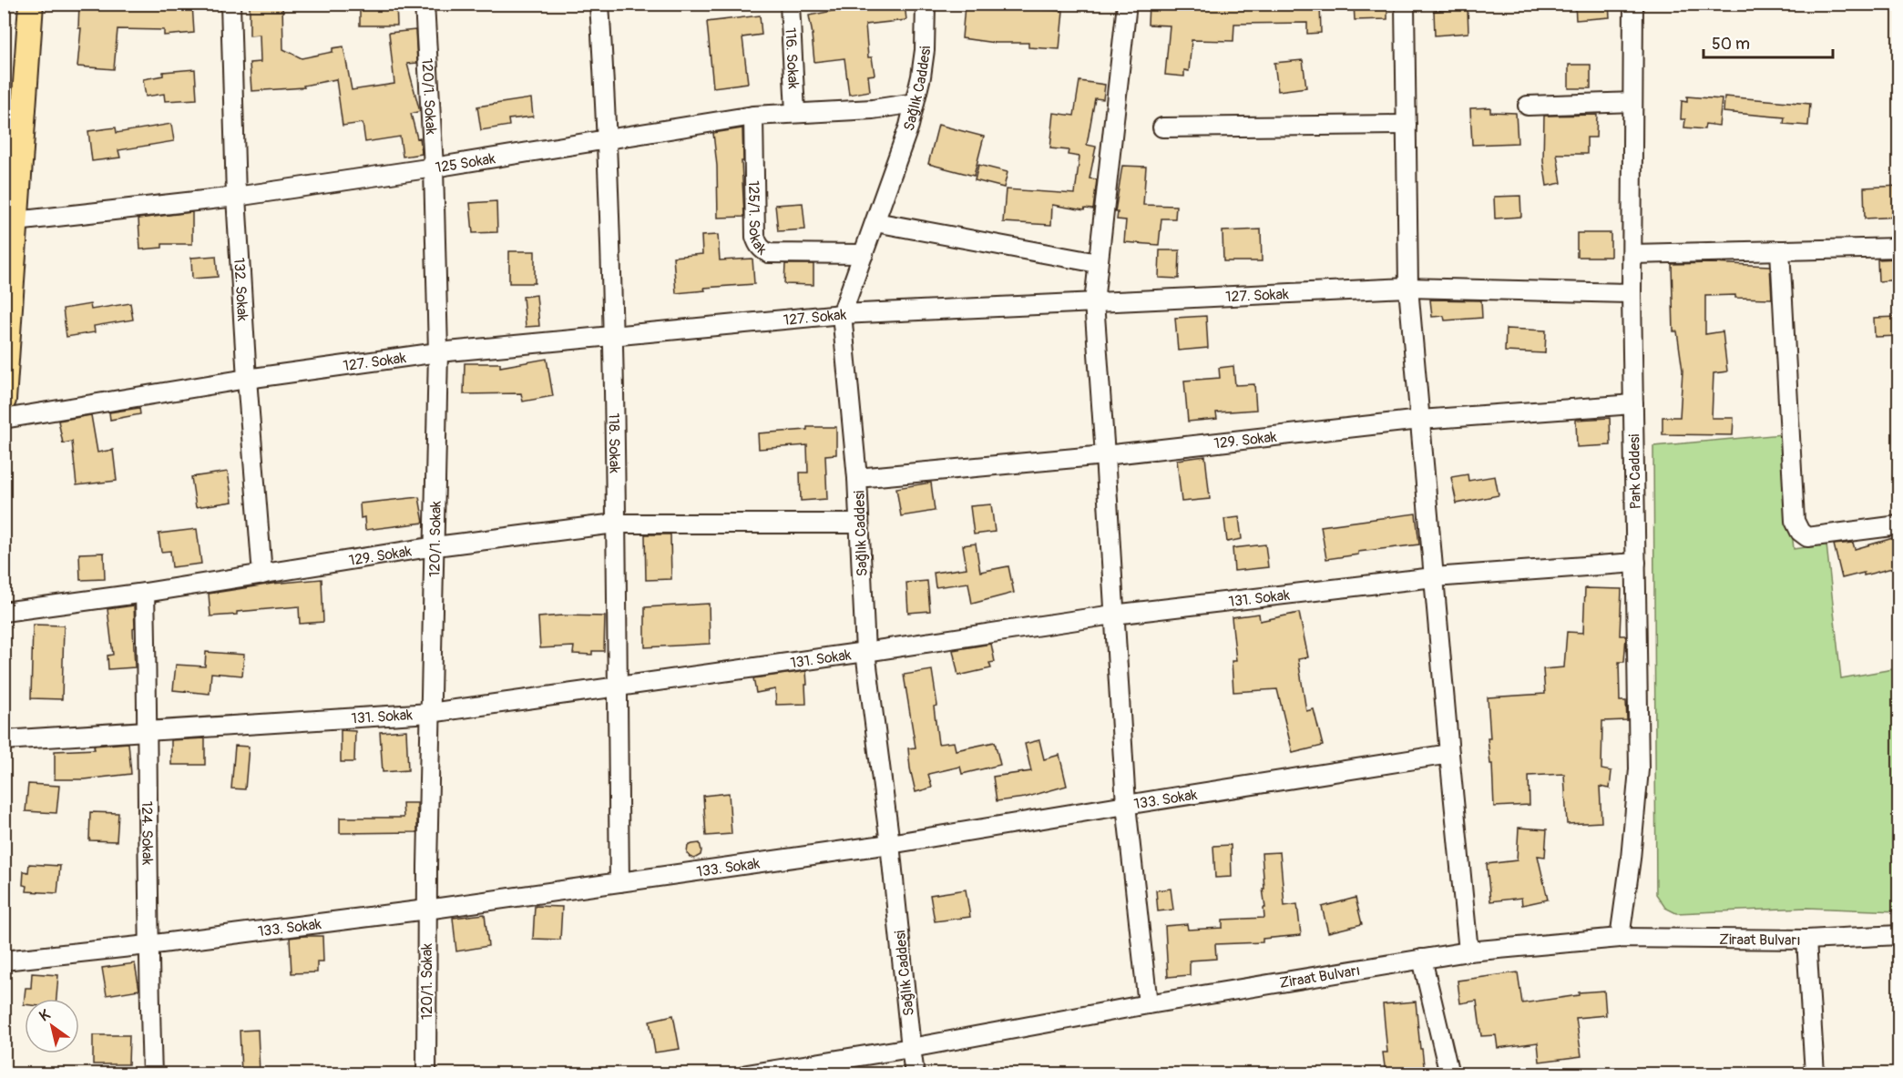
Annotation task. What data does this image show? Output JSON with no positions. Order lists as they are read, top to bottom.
{
  "streets": {
    "street": [
      "116. Sokak",
      "Sağlık Caddesi",
      "120/1. Sokak",
      "125 Sokak",
      "125/1. Sokak",
      "132. Sokak",
      "127. Sokak",
      "129. Sokak",
      "118. Sokak",
      "Park Caddesi",
      "131. Sokak",
      "133. Sokak",
      "124. Sokak",
      "Ziraat Bulvarı"
    ]
  },
  "crossings": [
    ["116. Sokak", "125 Sokak"],
    ["Sağlık Caddesi", "125 Sokak"],
    ["Sağlık Caddesi", "125/1. Sokak"],
    ["Sağlık Caddesi", "127. Sokak"],
    ["Sağlık Caddesi", "129. Sokak"],
    ["Sağlık Caddesi", "131. Sokak"],
    ["Sağlık Caddesi", "133. Sokak"],
    ["Sağlık Caddesi", "Ziraat Bulvarı"],
    ["120/1. Sokak", "125 Sokak"],
    ["120/1. Sokak", "127. Sokak"],
    ["120/1. Sokak", "129. Sokak"],
    ["120/1. Sokak", "131. Sokak"],
    ["120/1. Sokak", "133. Sokak"],
    ["125 Sokak", "125/1. Sokak"],
    ["125 Sokak", "132. Sokak"],
    ["125 Sokak", "118. Sokak"],
    ["132. Sokak", "127. Sokak"],
    ["132. Sokak", "129. Sokak"],
    ["127. Sokak", "118. Sokak"],
    ["127. Sokak", "Park Caddesi"],
    ["129. Sokak", "118. Sokak"],
    ["129. Sokak", "Park Caddesi"],
    ["129. Sokak", "124. Sokak"],
    ["118. Sokak", "131. Sokak"],
    ["118. Sokak", "133. Sokak"],
    ["Park Caddesi", "131. Sokak"],
    ["Park Caddesi", "Ziraat Bulvarı"],
    ["131. Sokak", "124. Sokak"],
    ["133. Sokak", "124. Sokak"]
  ],
  "scale_bar": "50 m",
  "north": "top left"
}
